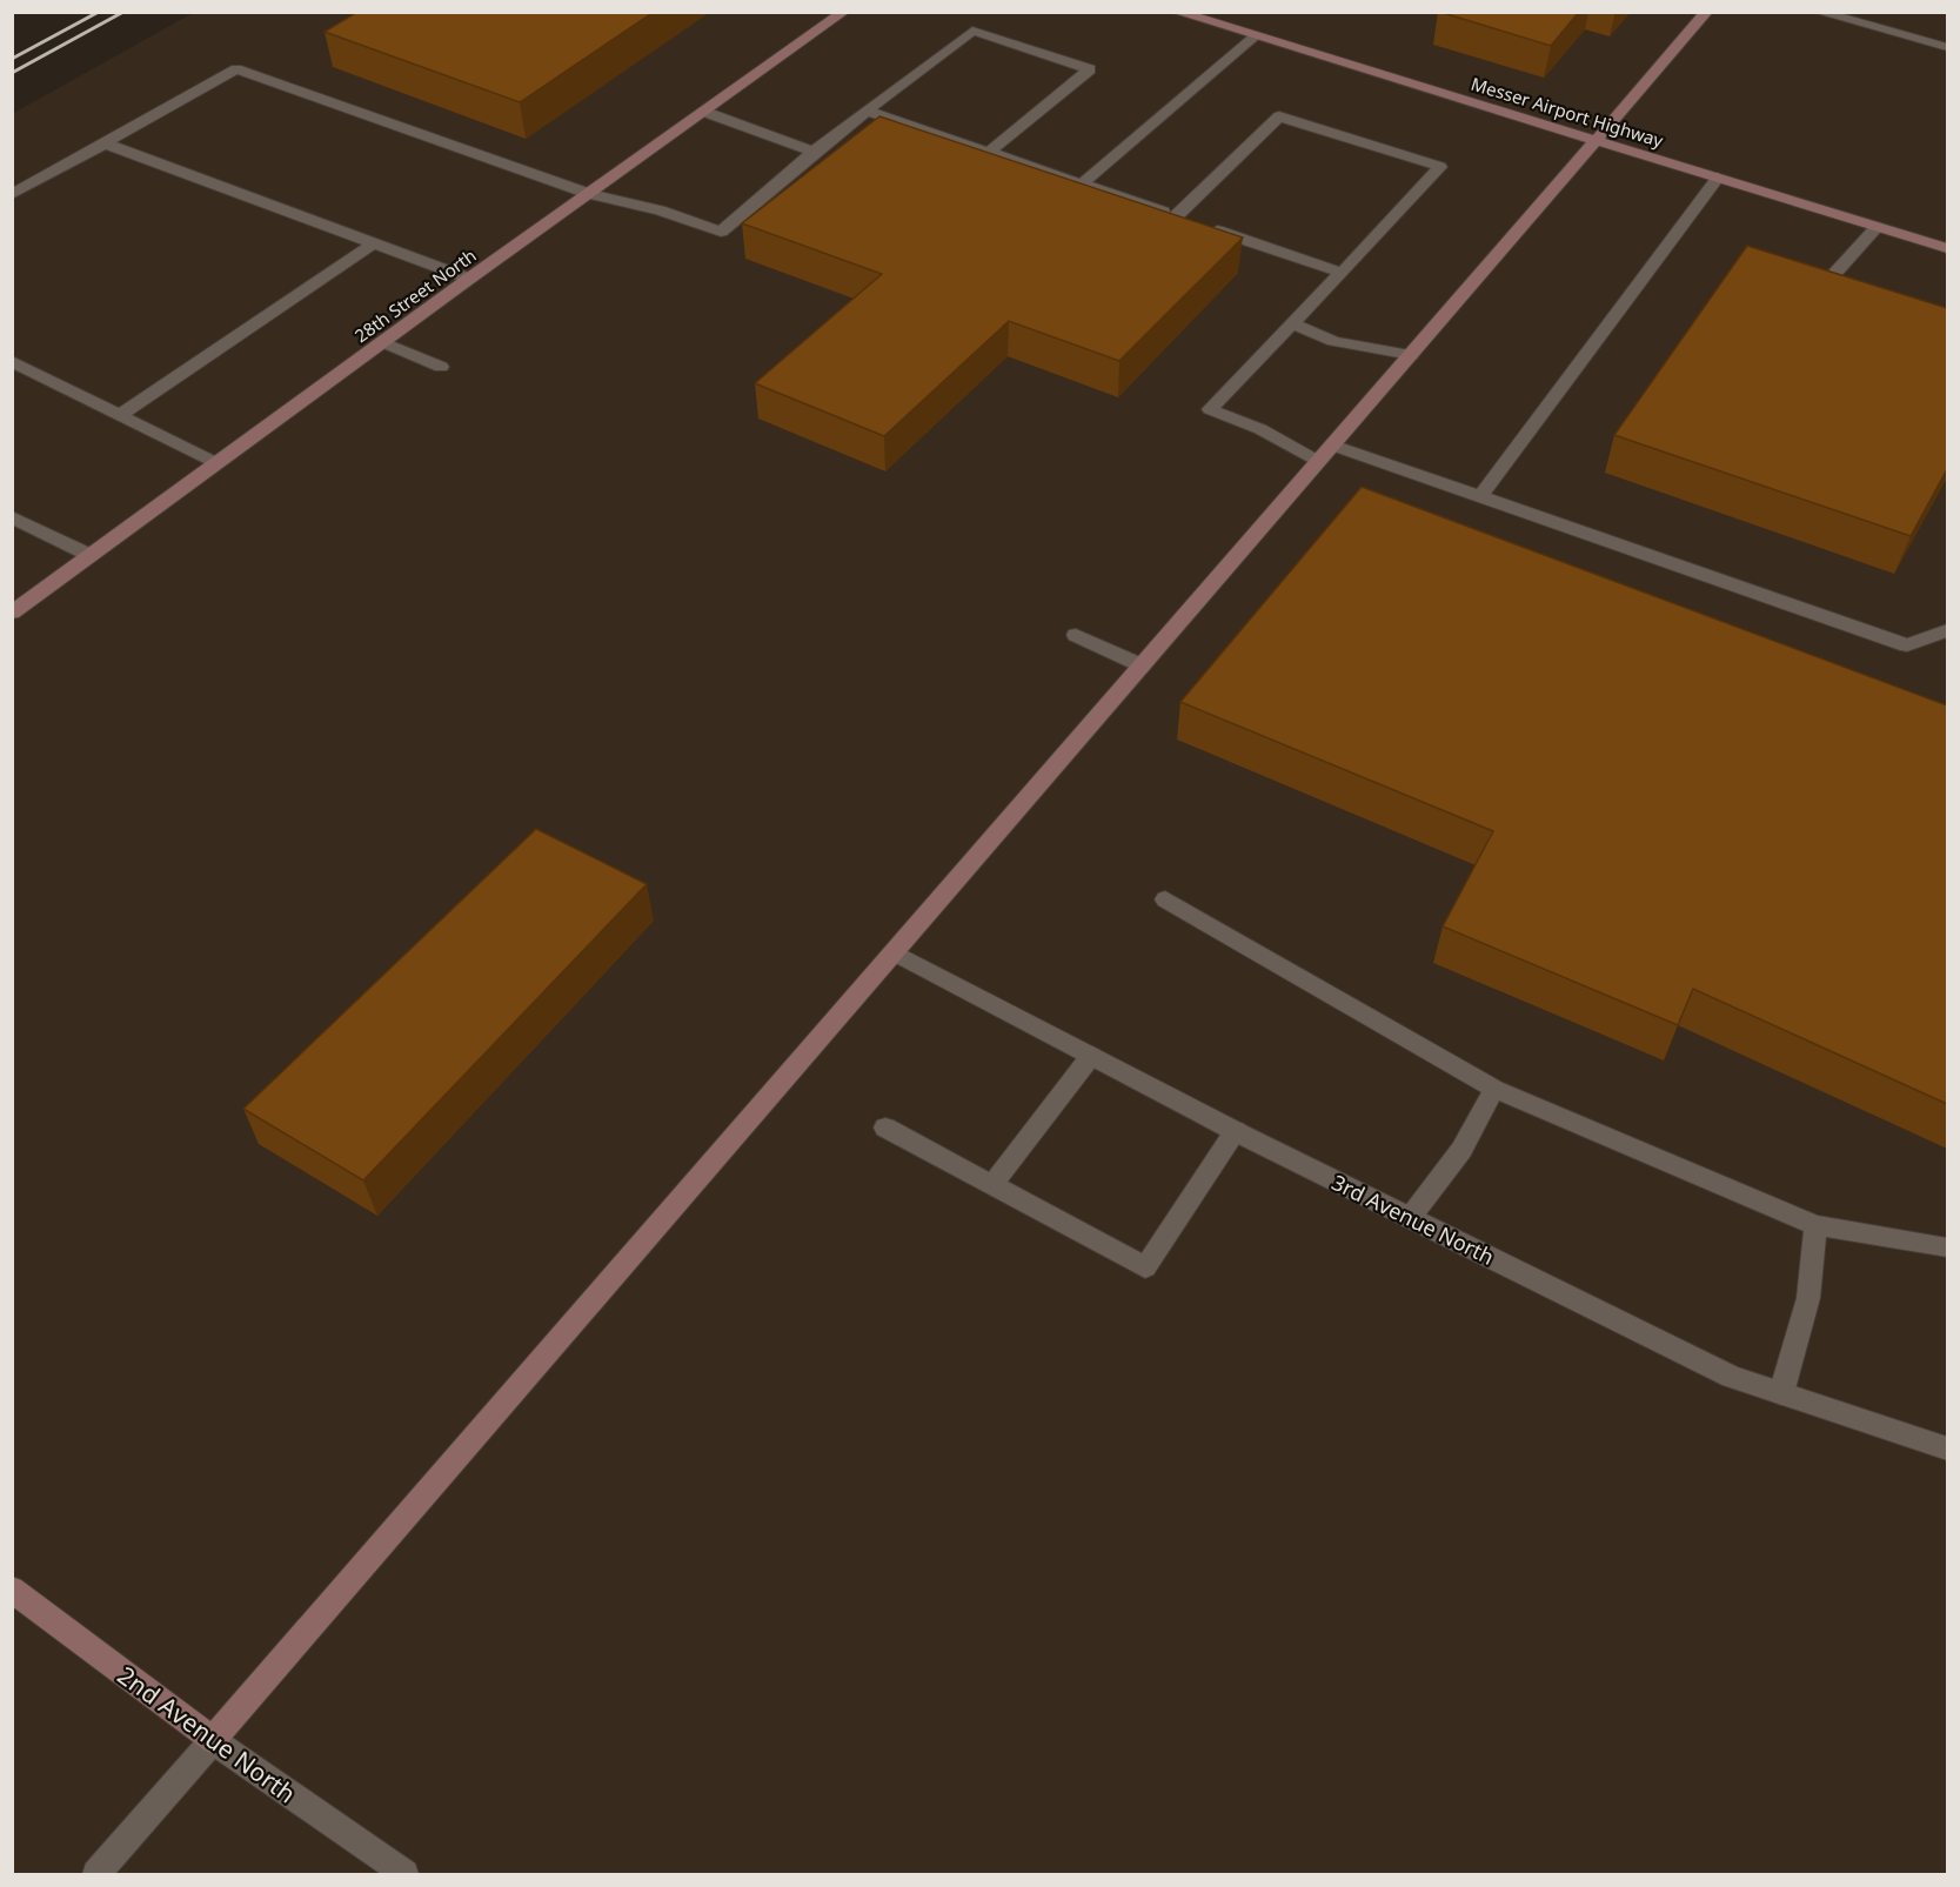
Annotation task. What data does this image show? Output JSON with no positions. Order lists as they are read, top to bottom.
{
  "streets": {
    "street": [
      "Messer Airport Highway",
      "28th Street North",
      "3rd Avenue North",
      "2nd Avenue North"
    ]
  }
}
